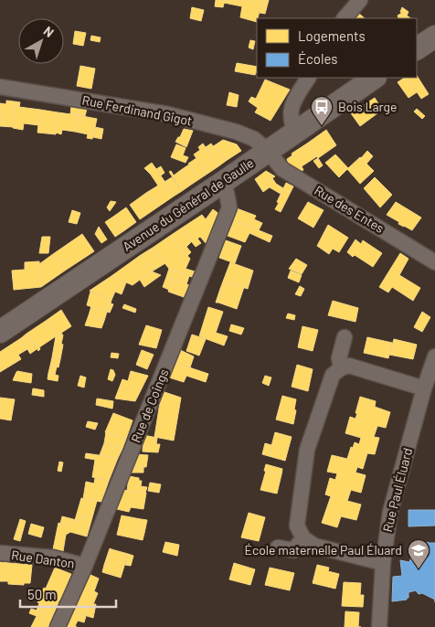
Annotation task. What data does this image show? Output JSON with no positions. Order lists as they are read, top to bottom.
{
  "streets": {
    "main road": ["Avenue du Général de Gaulle"],
    "street": [
      "Rue Ferdinand Gigot",
      "Rue des Entes",
      "Rue de Coings",
      "Rue Paul Éluard",
      "Rue Danton"
    ]
  },
  "crossings": [
    ["Rue Ferdinand Gigot", "Avenue du Général de Gaulle"],
    ["Rue Ferdinand Gigot", "Rue des Entes"],
    ["Avenue du Général de Gaulle", "Rue des Entes"],
    ["Avenue du Général de Gaulle", "Rue de Coings"],
    ["Rue de Coings", "Rue Danton"]
  ],
  "places": {
    "bus stop": ["Bois Large"],
    "school or university": ["École maternelle Paul Éluard"]
  },
  "legend": ["Logements", "Écoles"],
  "scale_bar": "50 m",
  "north": "top right"
}
